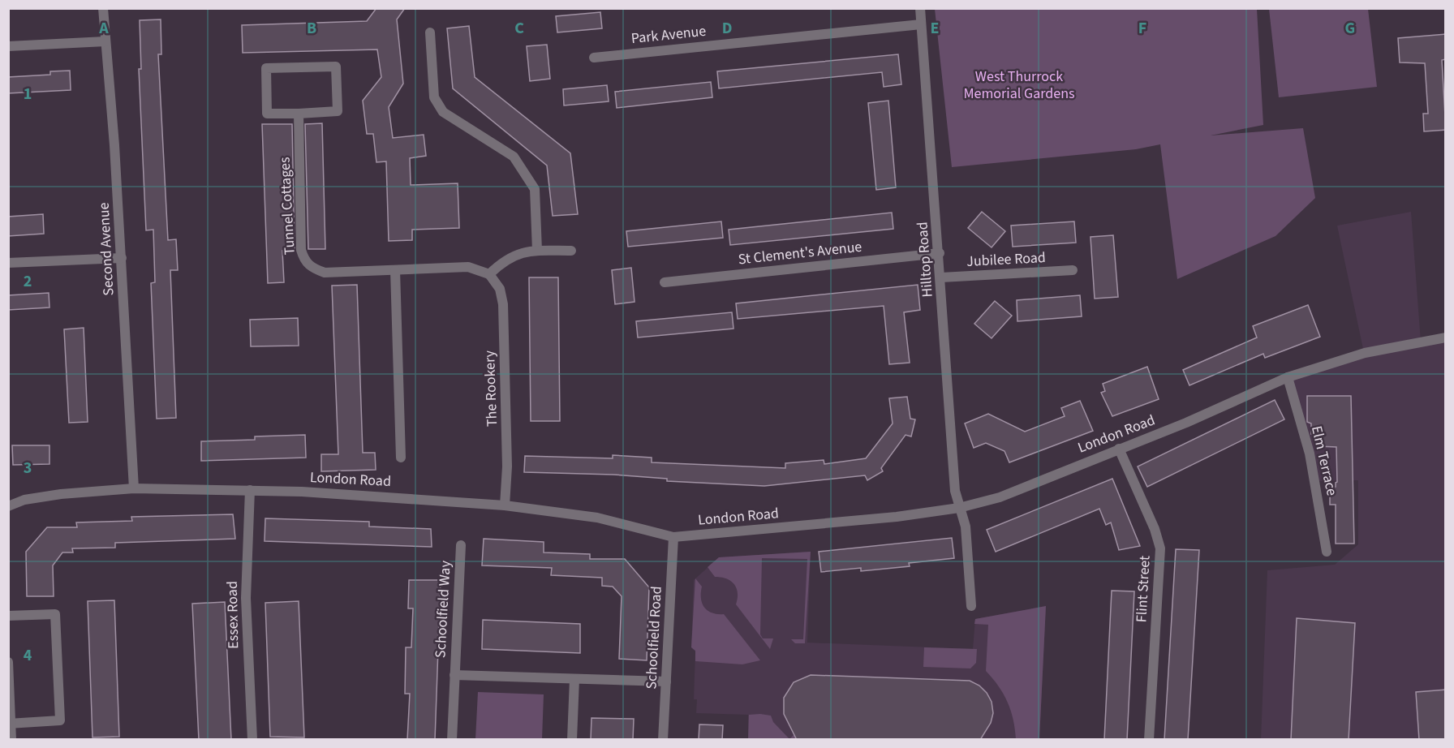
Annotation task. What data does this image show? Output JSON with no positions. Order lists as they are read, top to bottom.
{
  "streets": {
    "street": [
      "Park Avenue",
      "Tunnel Cottages",
      "Second Avenue",
      "St Clement's Avenue",
      "Hilltop Road",
      "Jubilee Road",
      "The Rookery",
      "London Road",
      "Elm Terrace",
      "Flint Street",
      "Schoolfield Way",
      "Essex Road",
      "Schoolfield Road"
    ]
  },
  "crossings": [
    ["Park Avenue", "Hilltop Road"],
    ["Tunnel Cottages", "The Rookery"],
    ["Second Avenue", "London Road"],
    ["St Clement's Avenue", "Hilltop Road"],
    ["Hilltop Road", "Jubilee Road"],
    ["Hilltop Road", "London Road"],
    ["The Rookery", "London Road"],
    ["London Road", "Elm Terrace"],
    ["London Road", "Flint Street"],
    ["London Road", "Essex Road"],
    ["London Road", "Schoolfield Road"],
    ["Schoolfield Way", "Schoolfield Road"]
  ],
  "parks": ["West Thurrock Memorial Gardens"],
  "grid": {
    "columns": [
      "A",
      "B",
      "C",
      "D",
      "E",
      "F",
      "G"
    ],
    "rows": [
      "1",
      "2",
      "3",
      "4"
    ]
  }
}
